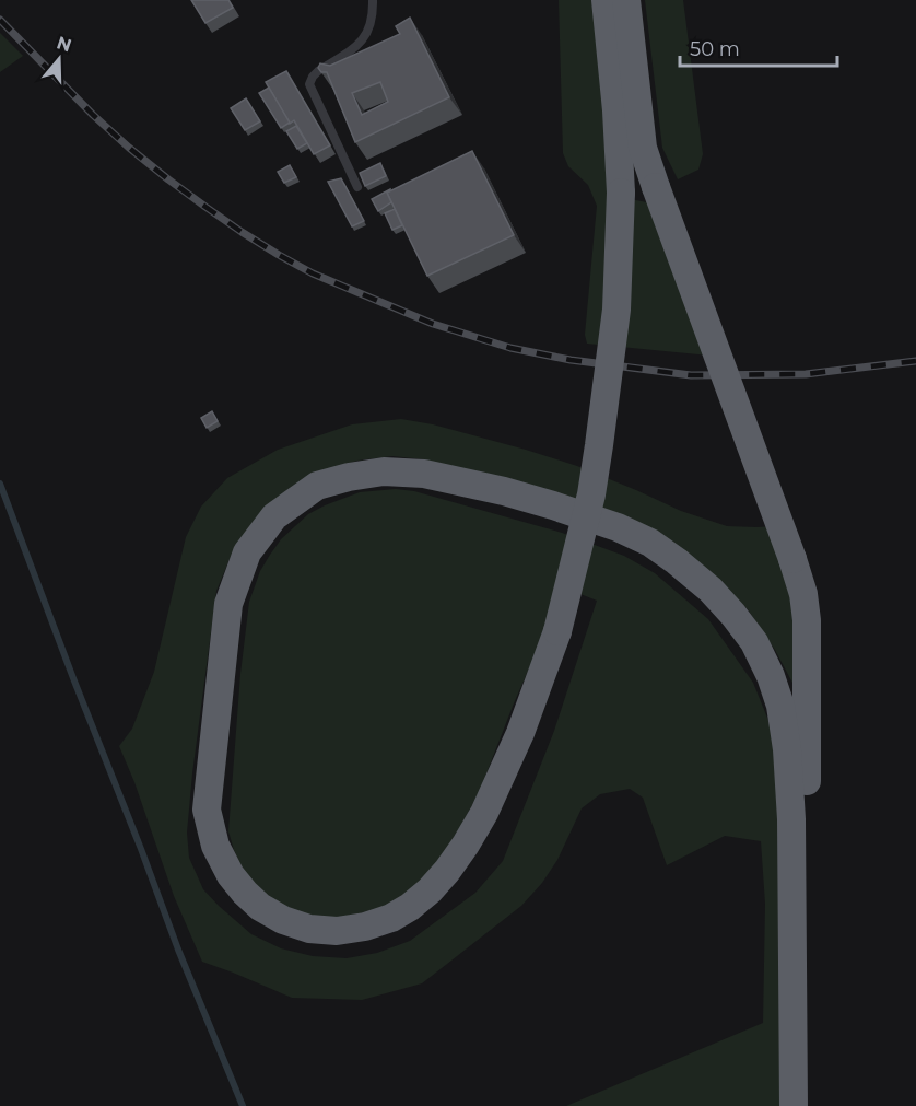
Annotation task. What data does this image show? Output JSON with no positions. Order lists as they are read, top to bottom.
{
  "scale_bar": "50 m",
  "north": "top"
}
